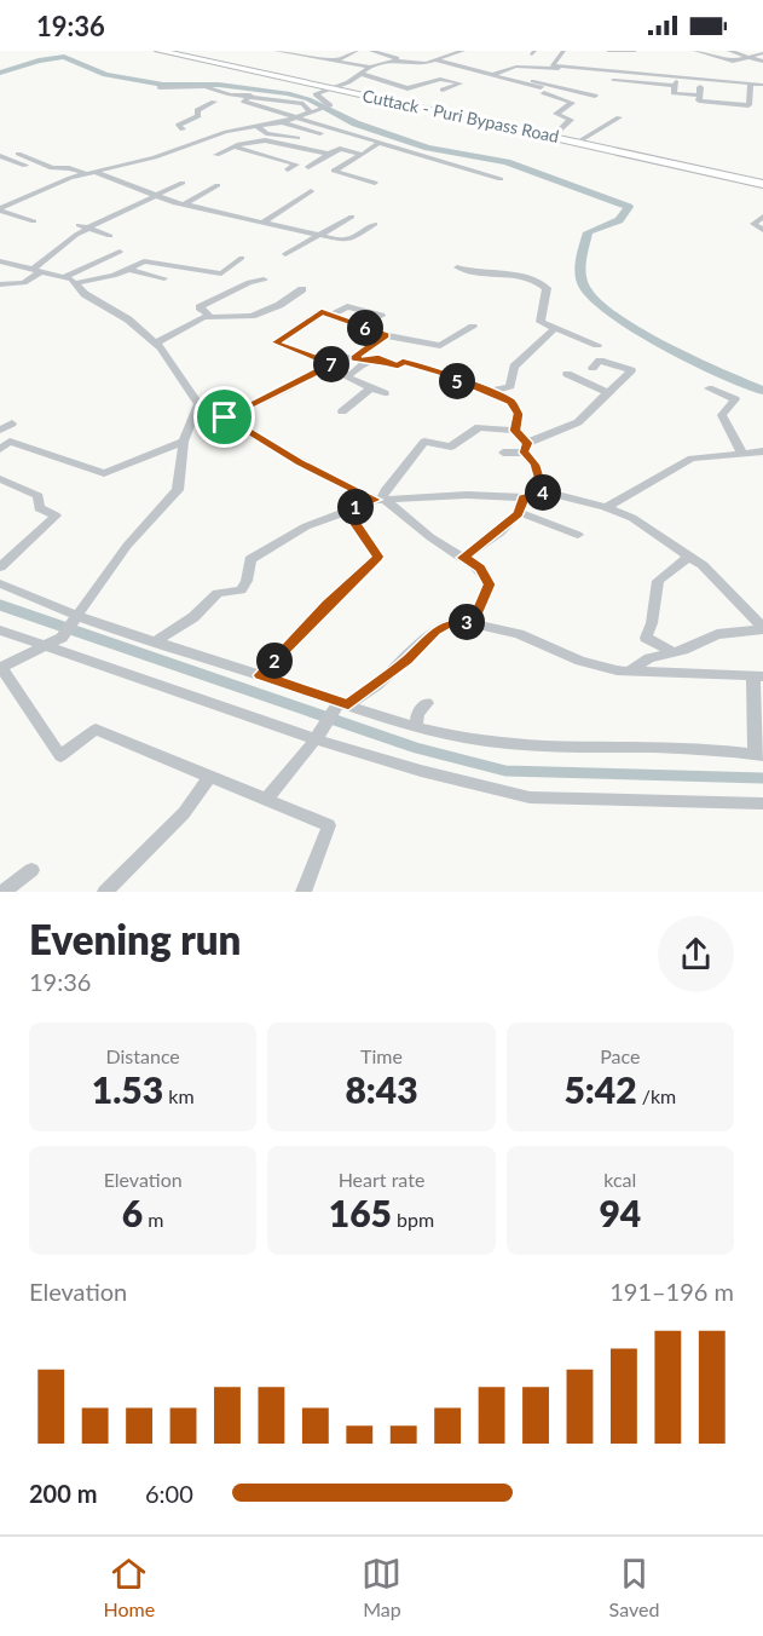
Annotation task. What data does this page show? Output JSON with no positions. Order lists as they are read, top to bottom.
{
  "streets": {
    "highway": ["Cuttack - Puri Bypass Road"]
  },
  "page": {
    "status": "19:36",
    "pins": [
      "6",
      "7",
      "5",
      "4",
      "1",
      "3",
      "2"
    ],
    "heading": ["Evening run", "19:36"],
    "stats": [
      ["Distance", "1.53 km"],
      ["Time", "8:43"],
      ["Pace", "5:42 /km"],
      ["Elevation", "6 m"],
      ["Heart rate", "165 bpm"],
      ["kcal", "94"]
    ],
    "chart": ["Elevation", "191–196 m"],
    "list": [
      {
        "name": "200 m",
        "note": "6:00"
      }
    ],
    "tabs": ["Home", "Map", "Saved"]
  }
}
